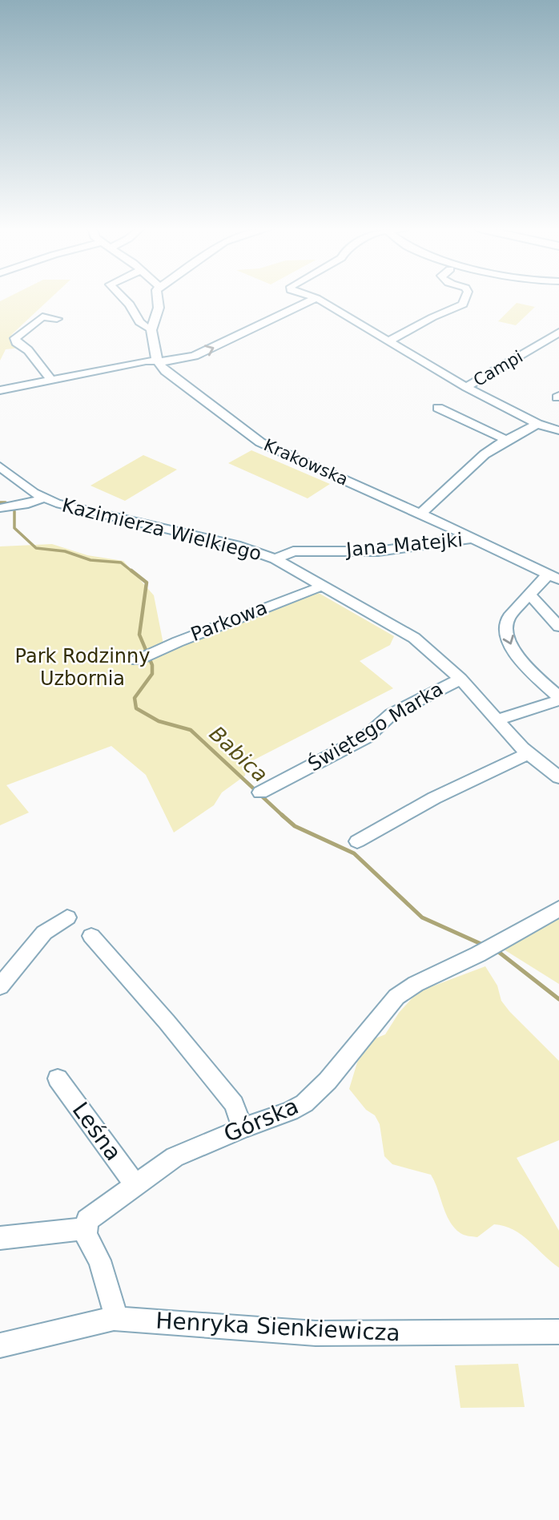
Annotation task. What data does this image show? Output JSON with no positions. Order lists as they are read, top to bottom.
{
  "streets": {
    "street": [
      "Campi",
      "Krakowska",
      "Kazimierza Wielkiego",
      "Jana Matejki",
      "Parkowa",
      "Świętego Marka",
      "Górska",
      "Leśna",
      "Henryka Sienkiewicza"
    ]
  },
  "crossings": [
    ["Krakowska", "Jana Matejki"],
    ["Kazimierza Wielkiego", "Jana Matejki"],
    ["Kazimierza Wielkiego", "Parkowa"],
    ["Kazimierza Wielkiego", "Świętego Marka"],
    ["Górska", "Leśna"]
  ],
  "water": ["Babica"],
  "parks": ["Park Rodzinny Uzbornia"]
}
